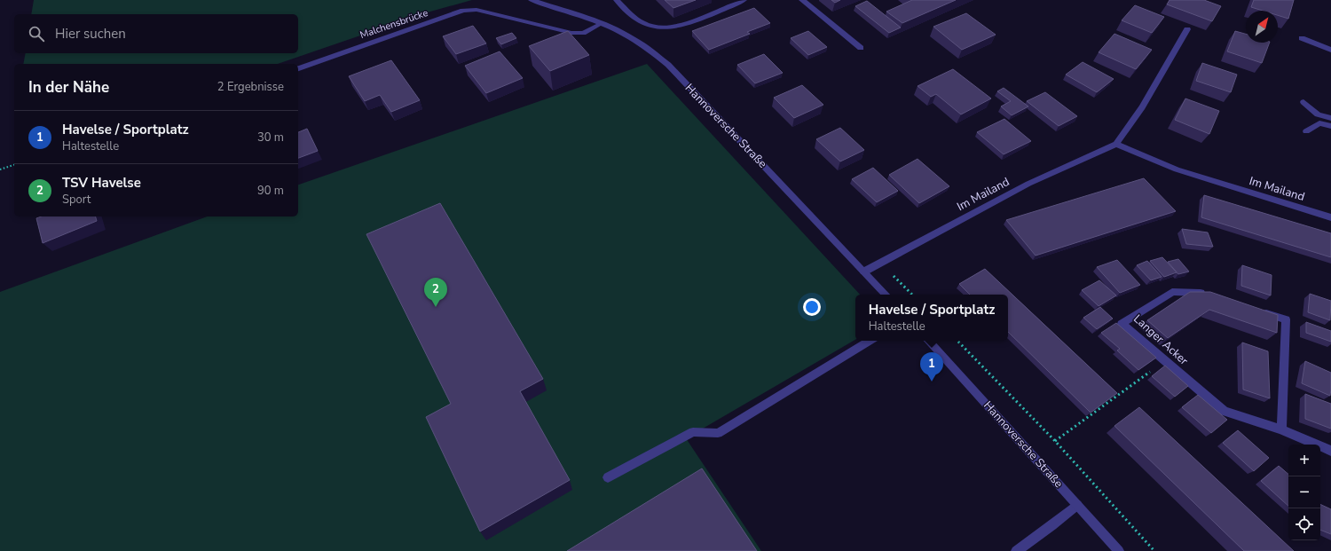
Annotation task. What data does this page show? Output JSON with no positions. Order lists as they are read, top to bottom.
{
  "streets": {
    "street": [
      "Malchensbrücke",
      "Hannoversche Straße",
      "Im Mailand",
      "Langer Acker"
    ]
  },
  "crossings": [
    ["Malchensbrücke", "Hannoversche Straße"],
    ["Hannoversche Straße", "Im Mailand"]
  ],
  "north": "top right",
  "page": {
    "search": "Hier suchen",
    "heading": ["In der Nähe", "2 Ergebnisse"],
    "list": [
      {
        "mark": "1",
        "name": "Havelse / Sportplatz",
        "note": "Haltestelle",
        "value": "30 m"
      },
      {
        "mark": "2",
        "name": "TSV Havelse",
        "note": "Sport",
        "value": "90 m"
      }
    ],
    "pins": ["2", "1"],
    "popup": ["Havelse / Sportplatz", "Haltestelle"],
    "map_buttons": ["+", "−"]
  }
}
